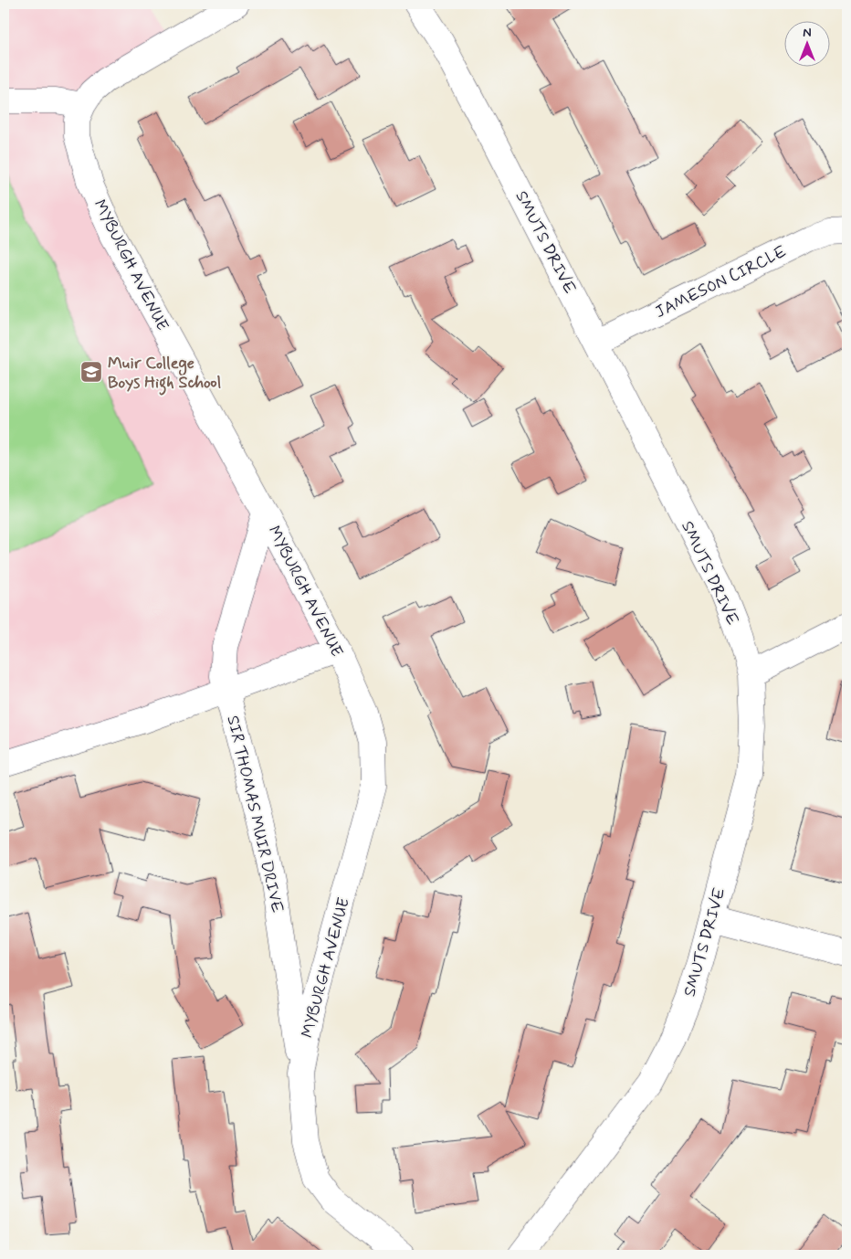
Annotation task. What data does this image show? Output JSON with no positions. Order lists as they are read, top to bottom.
{
  "streets": {
    "street": [
      "SMUTS DRIVE",
      "MYBURGH AVENUE",
      "JAMESON CIRCLE",
      "SIR THOMAS MUIR DRIVE"
    ]
  },
  "crossings": [
    ["SMUTS DRIVE", "JAMESON CIRCLE"],
    ["MYBURGH AVENUE", "SIR THOMAS MUIR DRIVE"]
  ],
  "places": {
    "school or university": ["Muir College Boys High School"]
  },
  "north": "top"
}
